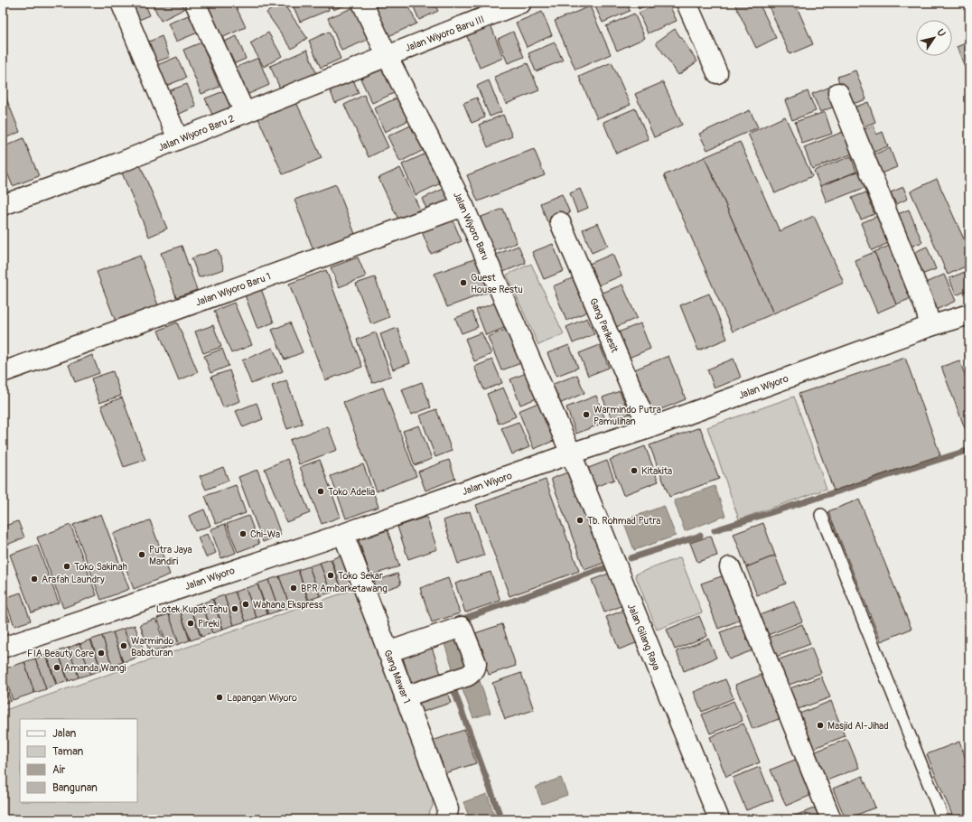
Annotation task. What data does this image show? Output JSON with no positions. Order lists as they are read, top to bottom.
{
  "streets": {
    "street": [
      "Jalan Wiyoro Baru III",
      "Jalan Wiyoro Baru 2",
      "Jalan Wiyoro Baru",
      "Jalan Wiyoro Baru 1",
      "Gang Parikesit",
      "Jalan Wiyoro",
      "Jalan Gilang Raya",
      "Gang Mawar 1"
    ]
  },
  "crossings": [
    ["Jalan Wiyoro Baru III", "Jalan Wiyoro Baru 2"],
    ["Jalan Wiyoro Baru III", "Jalan Wiyoro Baru"],
    ["Jalan Wiyoro Baru 2", "Jalan Wiyoro Baru"],
    ["Jalan Wiyoro Baru", "Jalan Wiyoro Baru 1"],
    ["Jalan Wiyoro Baru", "Jalan Wiyoro"],
    ["Jalan Wiyoro Baru", "Jalan Gilang Raya"],
    ["Gang Parikesit", "Jalan Wiyoro"],
    ["Jalan Wiyoro", "Jalan Gilang Raya"],
    ["Jalan Wiyoro", "Gang Mawar 1"]
  ],
  "places": [
    "Guest House Restu",
    "Warmindo Putra Pamulihan",
    "Kitakita",
    "Toko Adelia",
    "Tb. Rohmad Putra",
    "Chi-Wa",
    "Putra Jaya Mandiri",
    "Toko Sakinah",
    "Toko Sekar",
    "Arafah Laundry",
    "BPR Ambarketawang",
    "Wahana Ekspress",
    "Lotek Kupat Tahu",
    "Pireki",
    "Warmindo Babaturan",
    "FIA Beauty Care",
    "Amanda Wangi",
    "Lapangan Wiyoro",
    "Masjid Al-Jihad"
  ],
  "legend": [
    "Jalan",
    "Taman",
    "Air",
    "Bangunan"
  ],
  "north": "top right"
}
